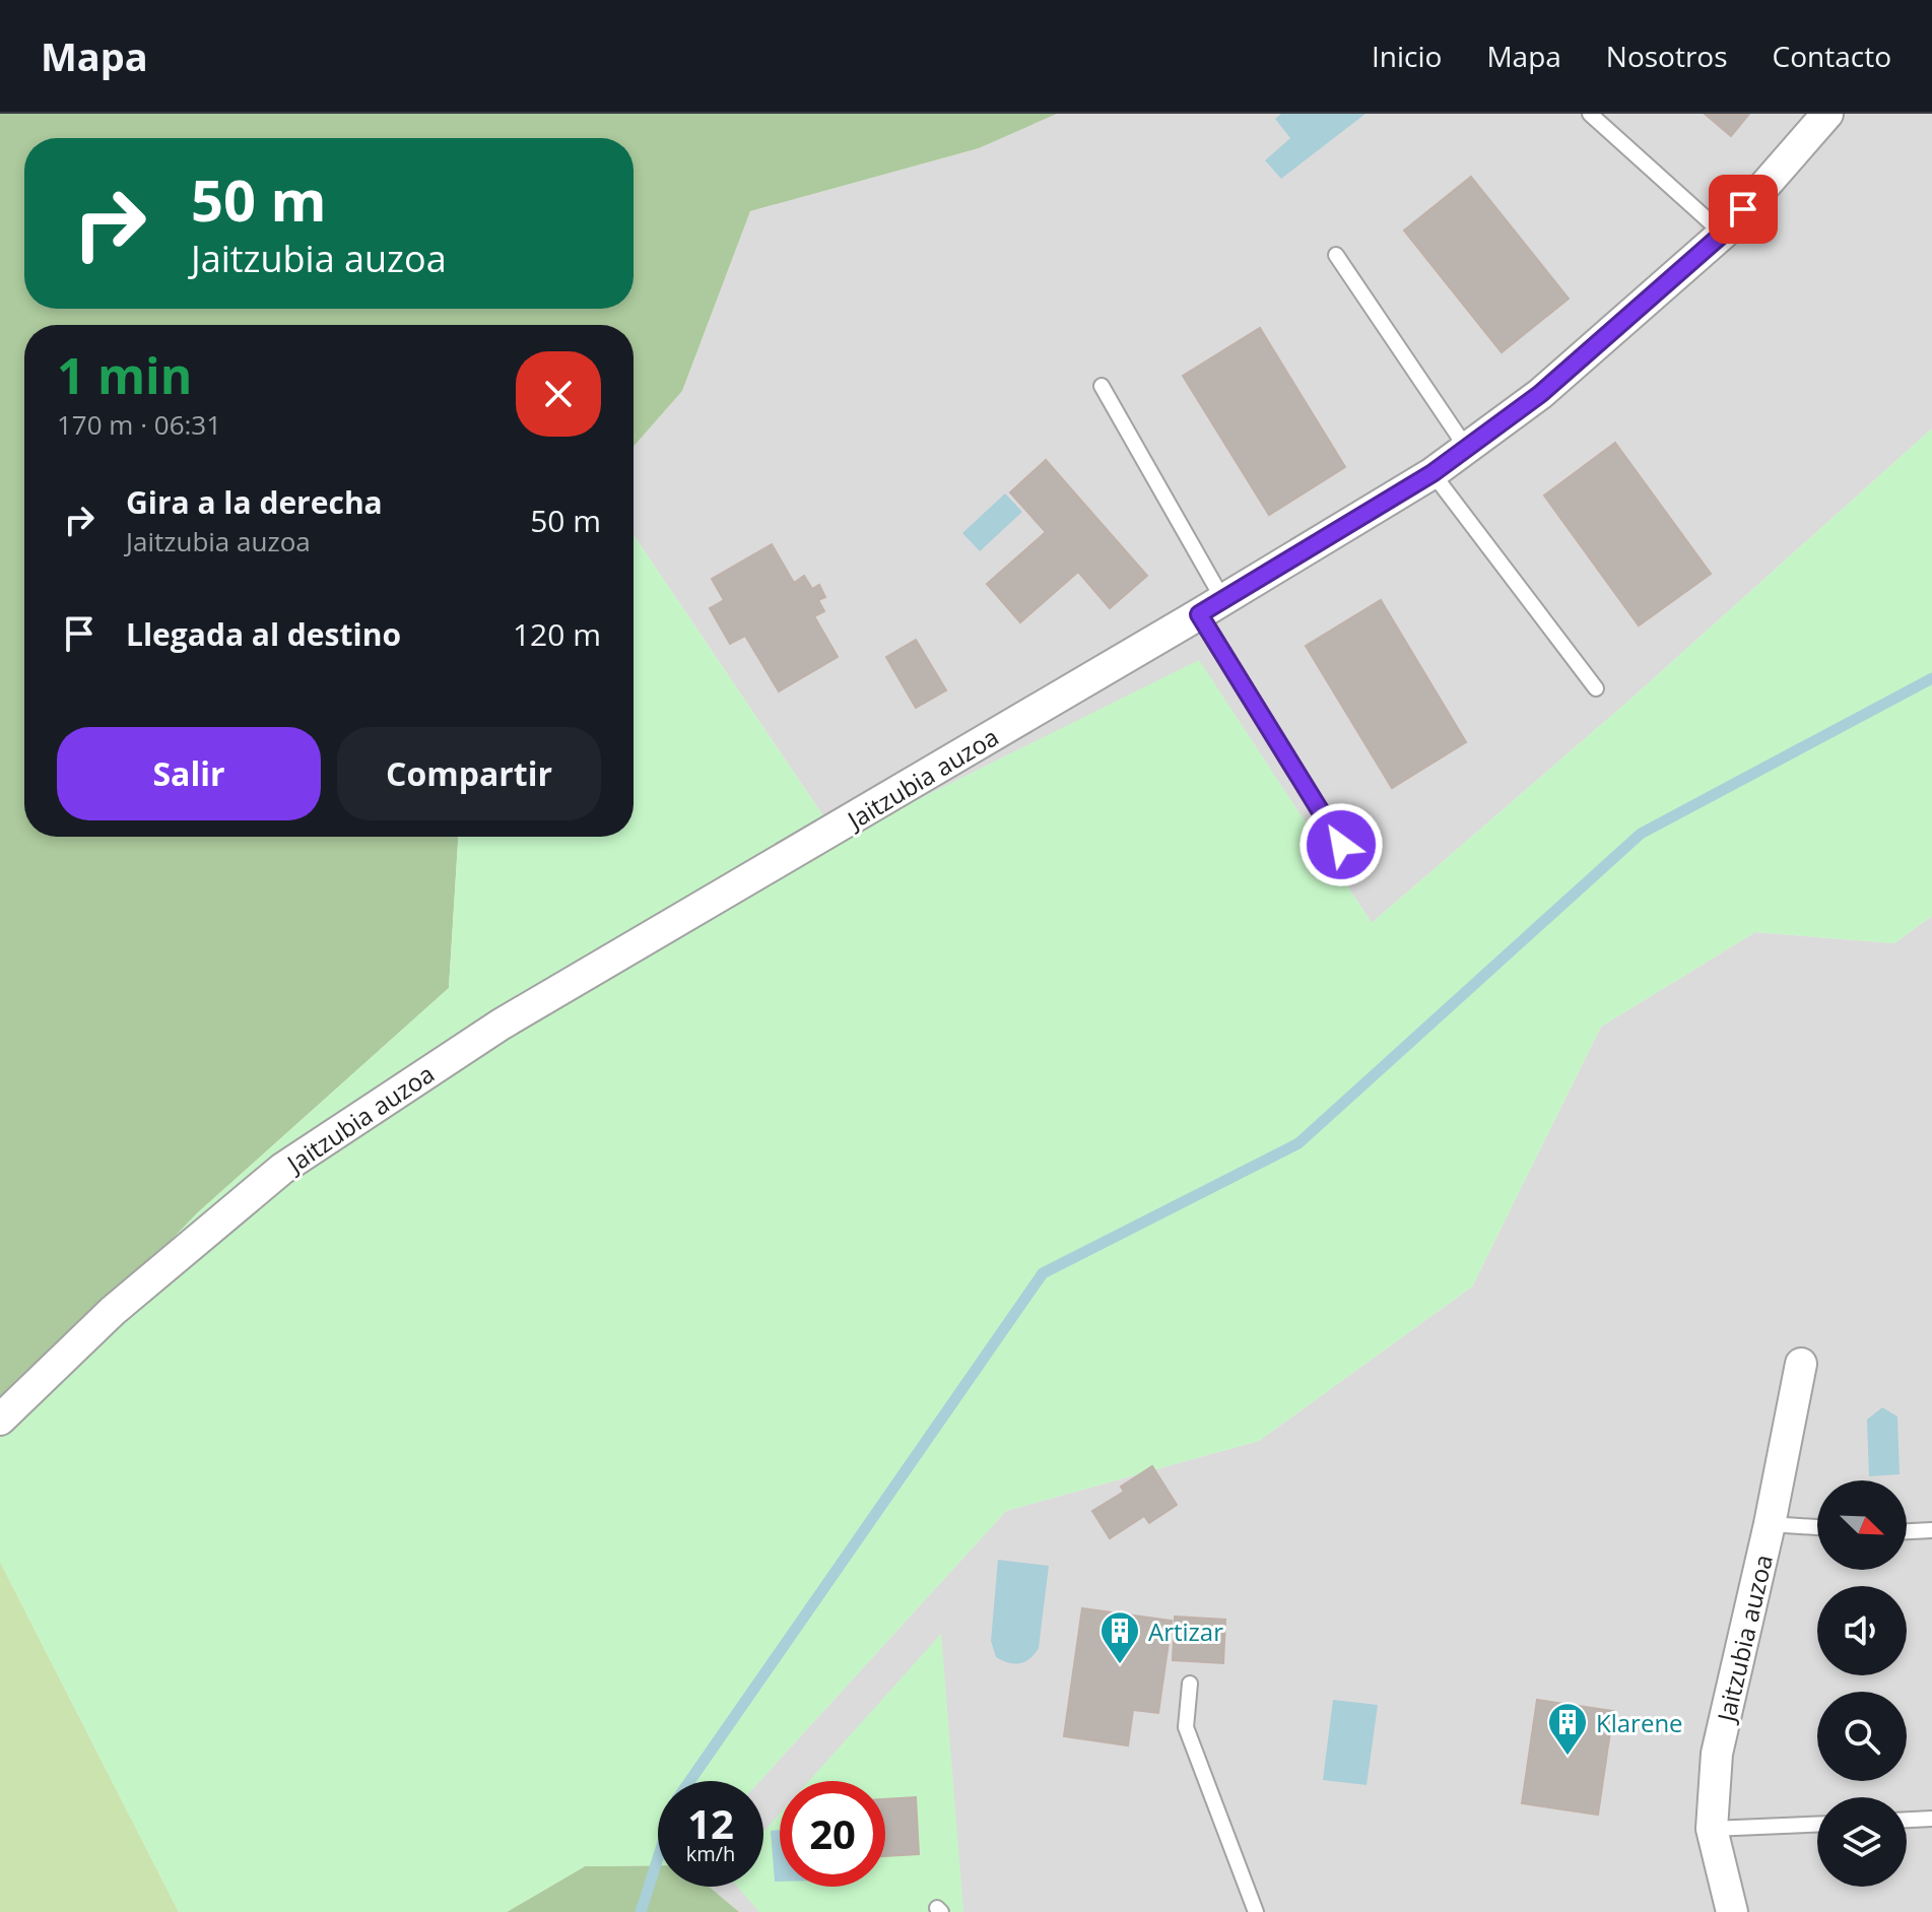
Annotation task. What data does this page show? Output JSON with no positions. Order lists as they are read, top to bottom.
{
  "streets": {
    "street": ["Jaitzubia auzoa"]
  },
  "places": {
    "building": ["Artizar", "Klarene"]
  },
  "north": "bottom right",
  "page": {
    "header": "Mapa",
    "nav": [
      "Inicio",
      "Mapa",
      "Nosotros",
      "Contacto"
    ],
    "turn": ["50 m", "Jaitzubia auzoa"],
    "heading": ["1 min", "170 m · 06:31"],
    "list": [
      {
        "name": "Gira a la derecha",
        "note": "Jaitzubia auzoa",
        "value": "50 m"
      },
      {
        "name": "Llegada al destino",
        "value": "120 m"
      }
    ],
    "buttons": ["Salir", "Compartir"],
    "speed": "12 km/h",
    "limit": "20"
  }
}
